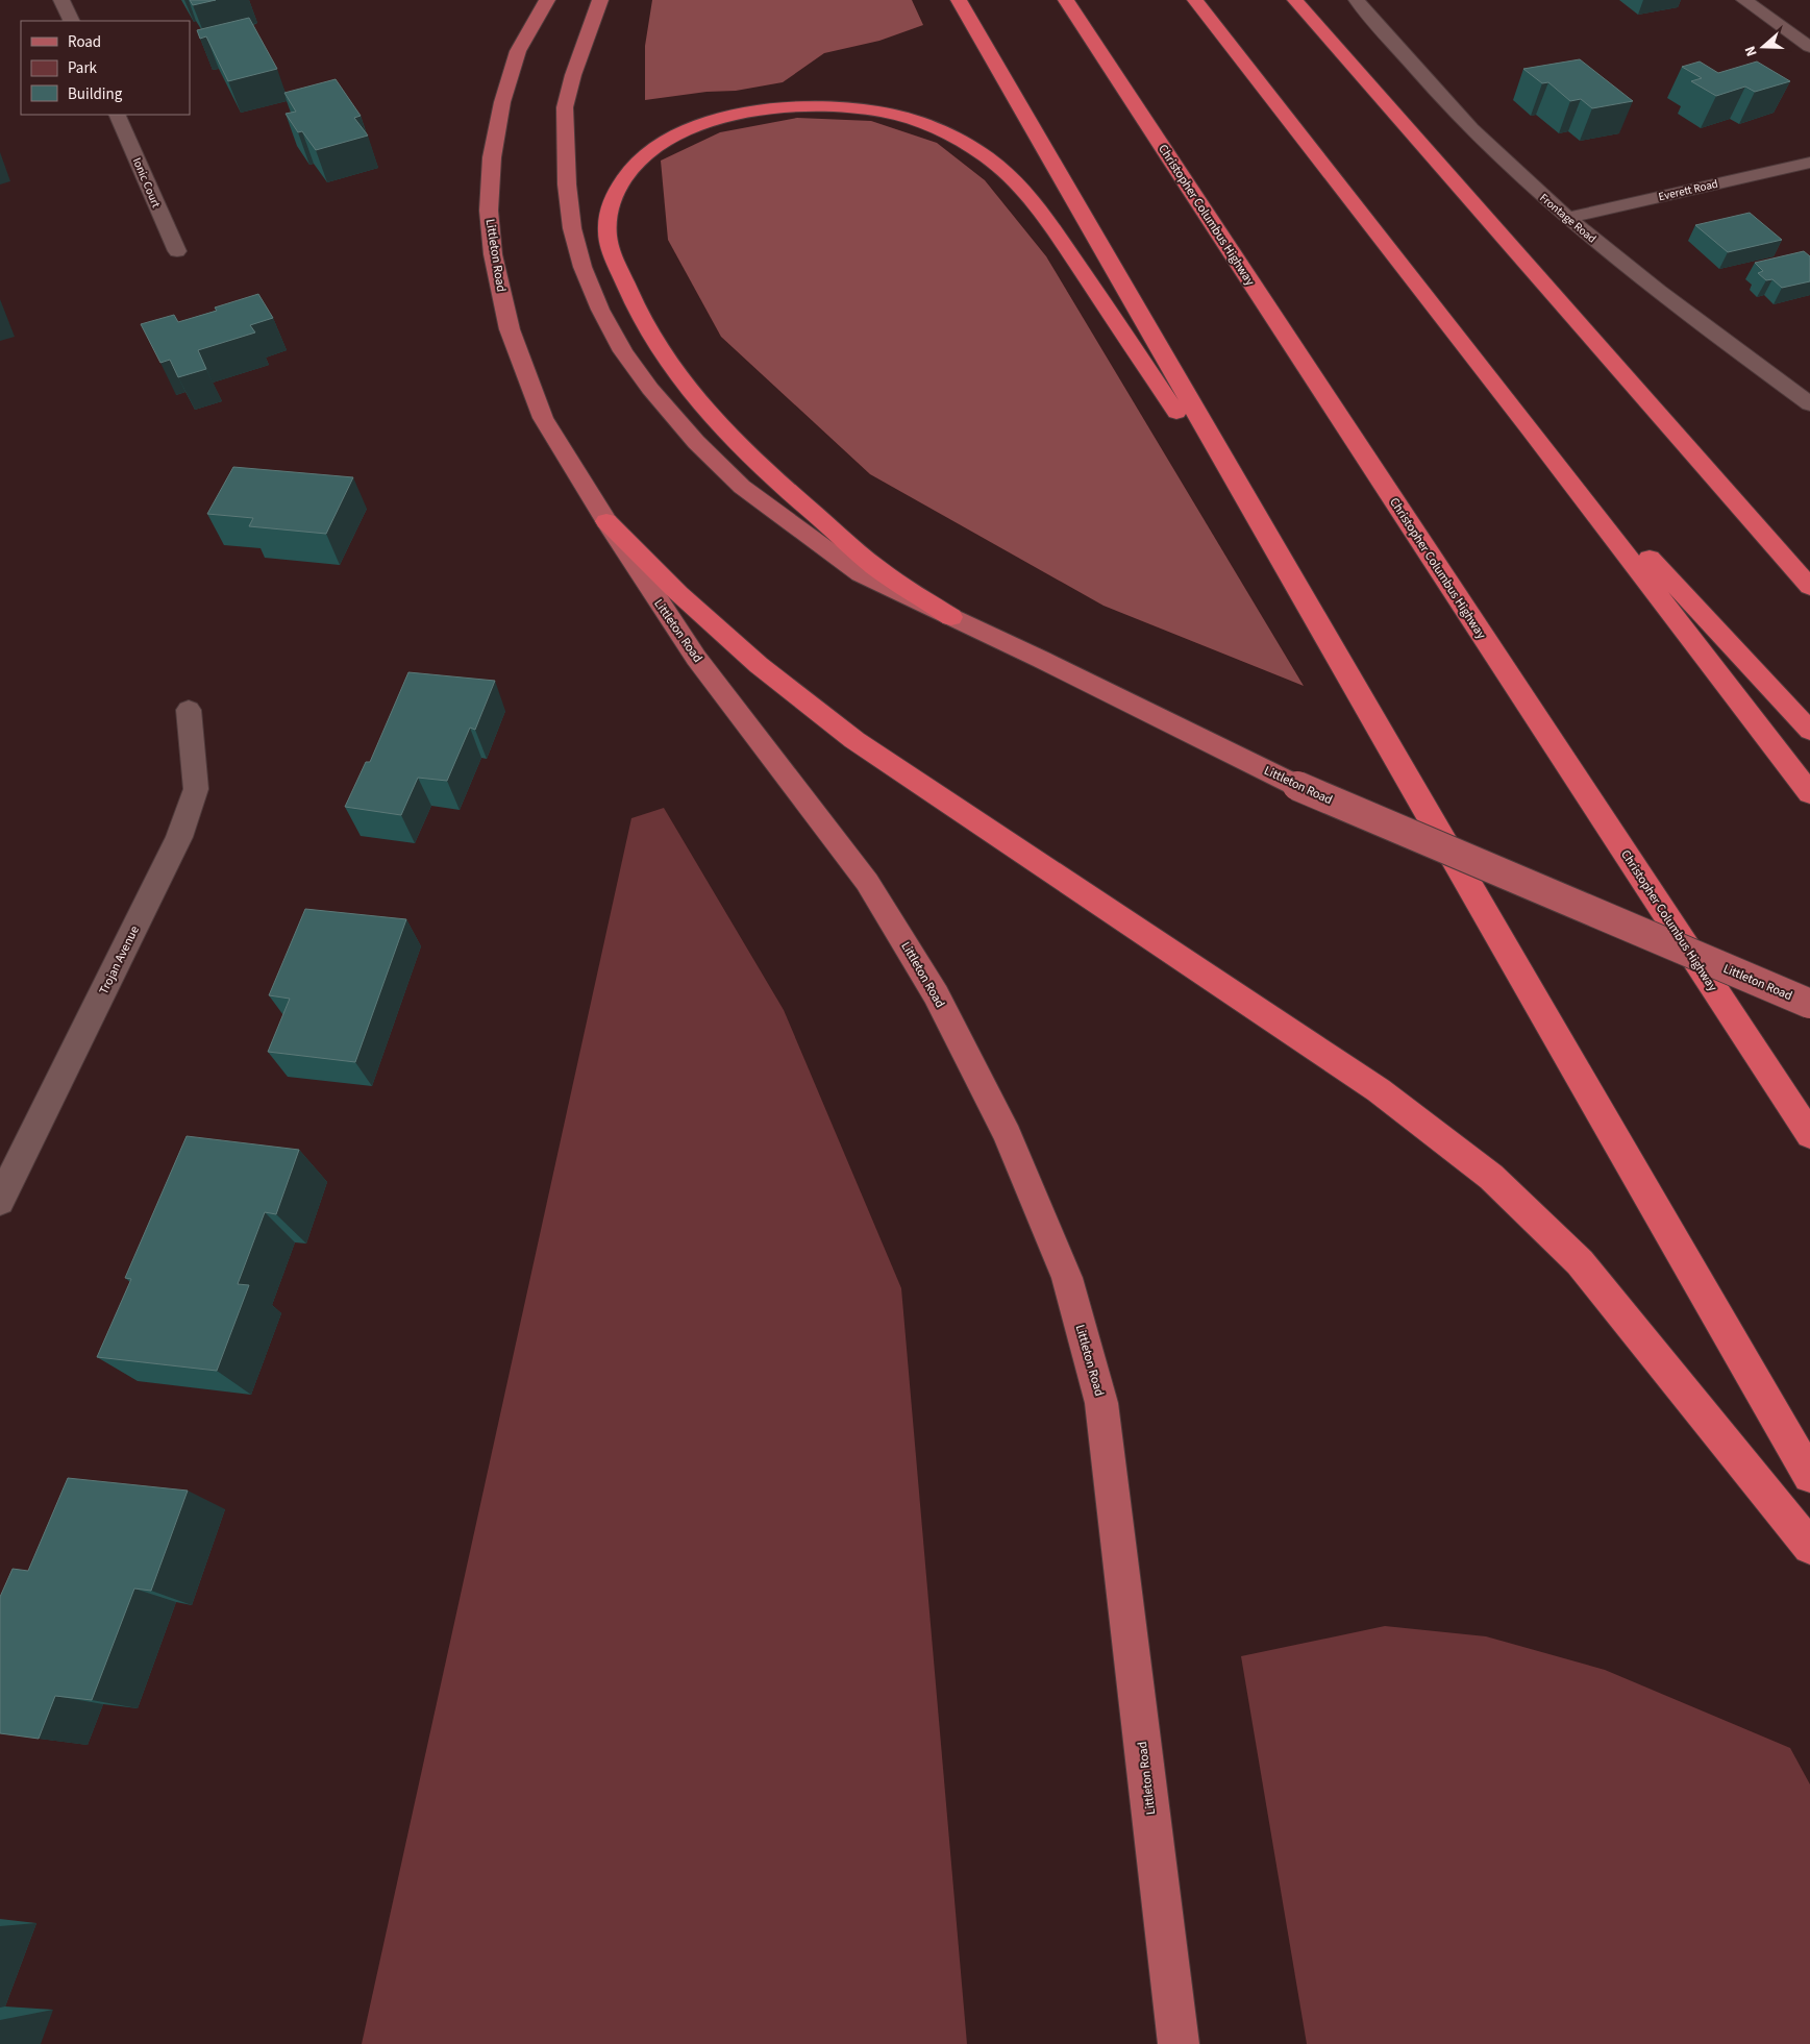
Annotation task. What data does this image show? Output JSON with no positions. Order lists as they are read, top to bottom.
{
  "streets": {
    "highway": ["Christopher Columbus Highway"],
    "main road": ["Littleton Road"],
    "street": [
      "Ionic Court",
      "Everett Road",
      "Frontage Road",
      "Trojan Avenue"
    ]
  },
  "crossings": [
    ["Everett Road", "Frontage Road"]
  ],
  "legend": ["Road", "Park", "Building"],
  "north": "left"
}
